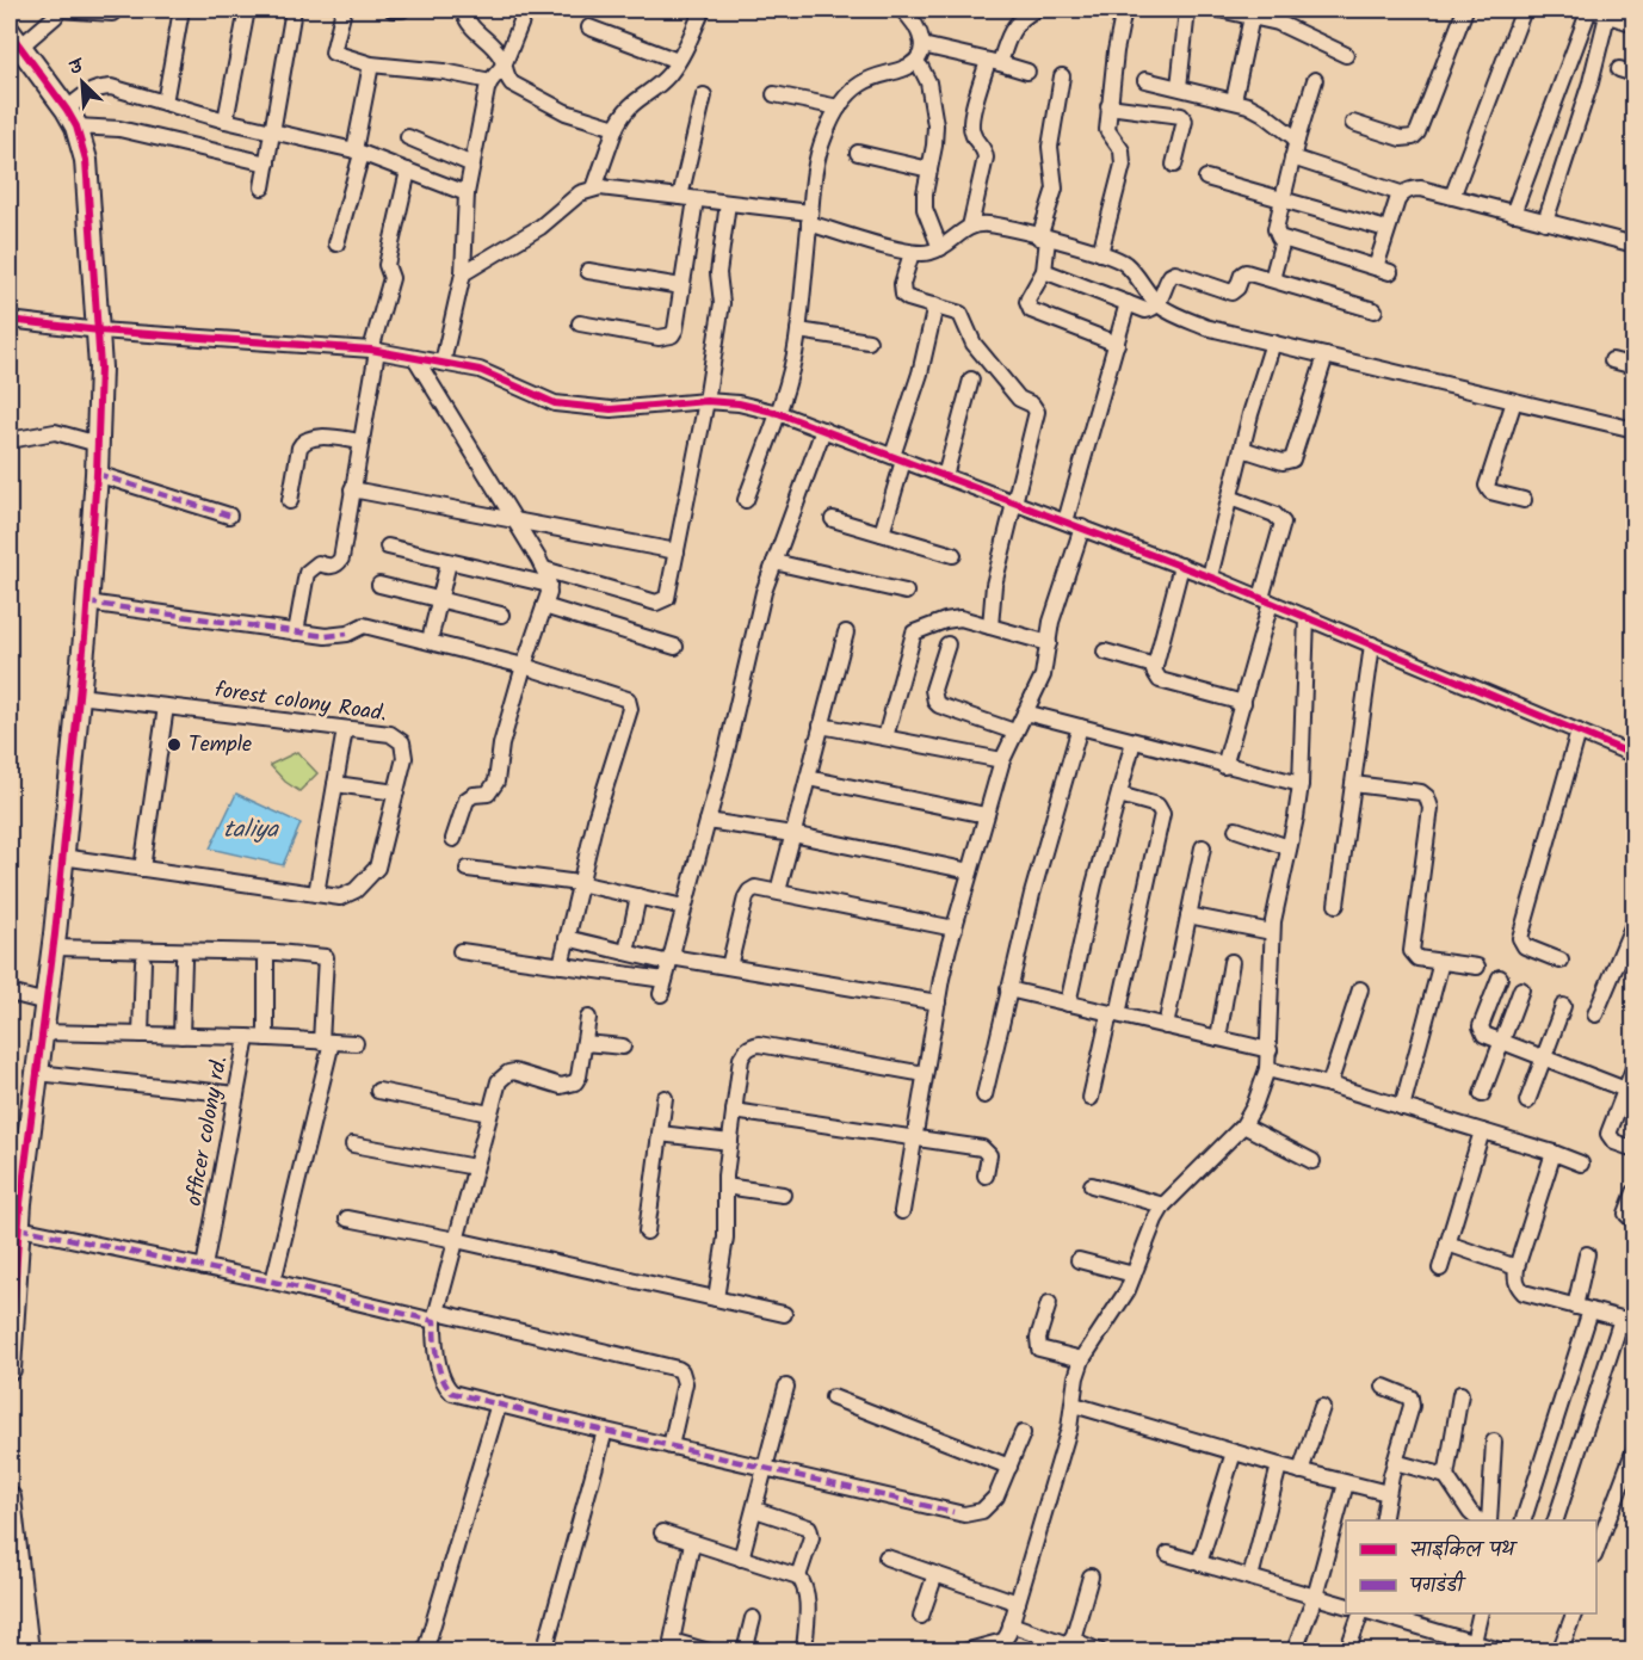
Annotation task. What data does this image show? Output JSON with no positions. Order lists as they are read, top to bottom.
{
  "streets": {
    "street": ["forest colony Road.", "officer colony rd."]
  },
  "water": ["taliya"],
  "places": ["Temple"],
  "legend": ["साइकिल पथ", "पगडंडी"],
  "north": "top left"
}
